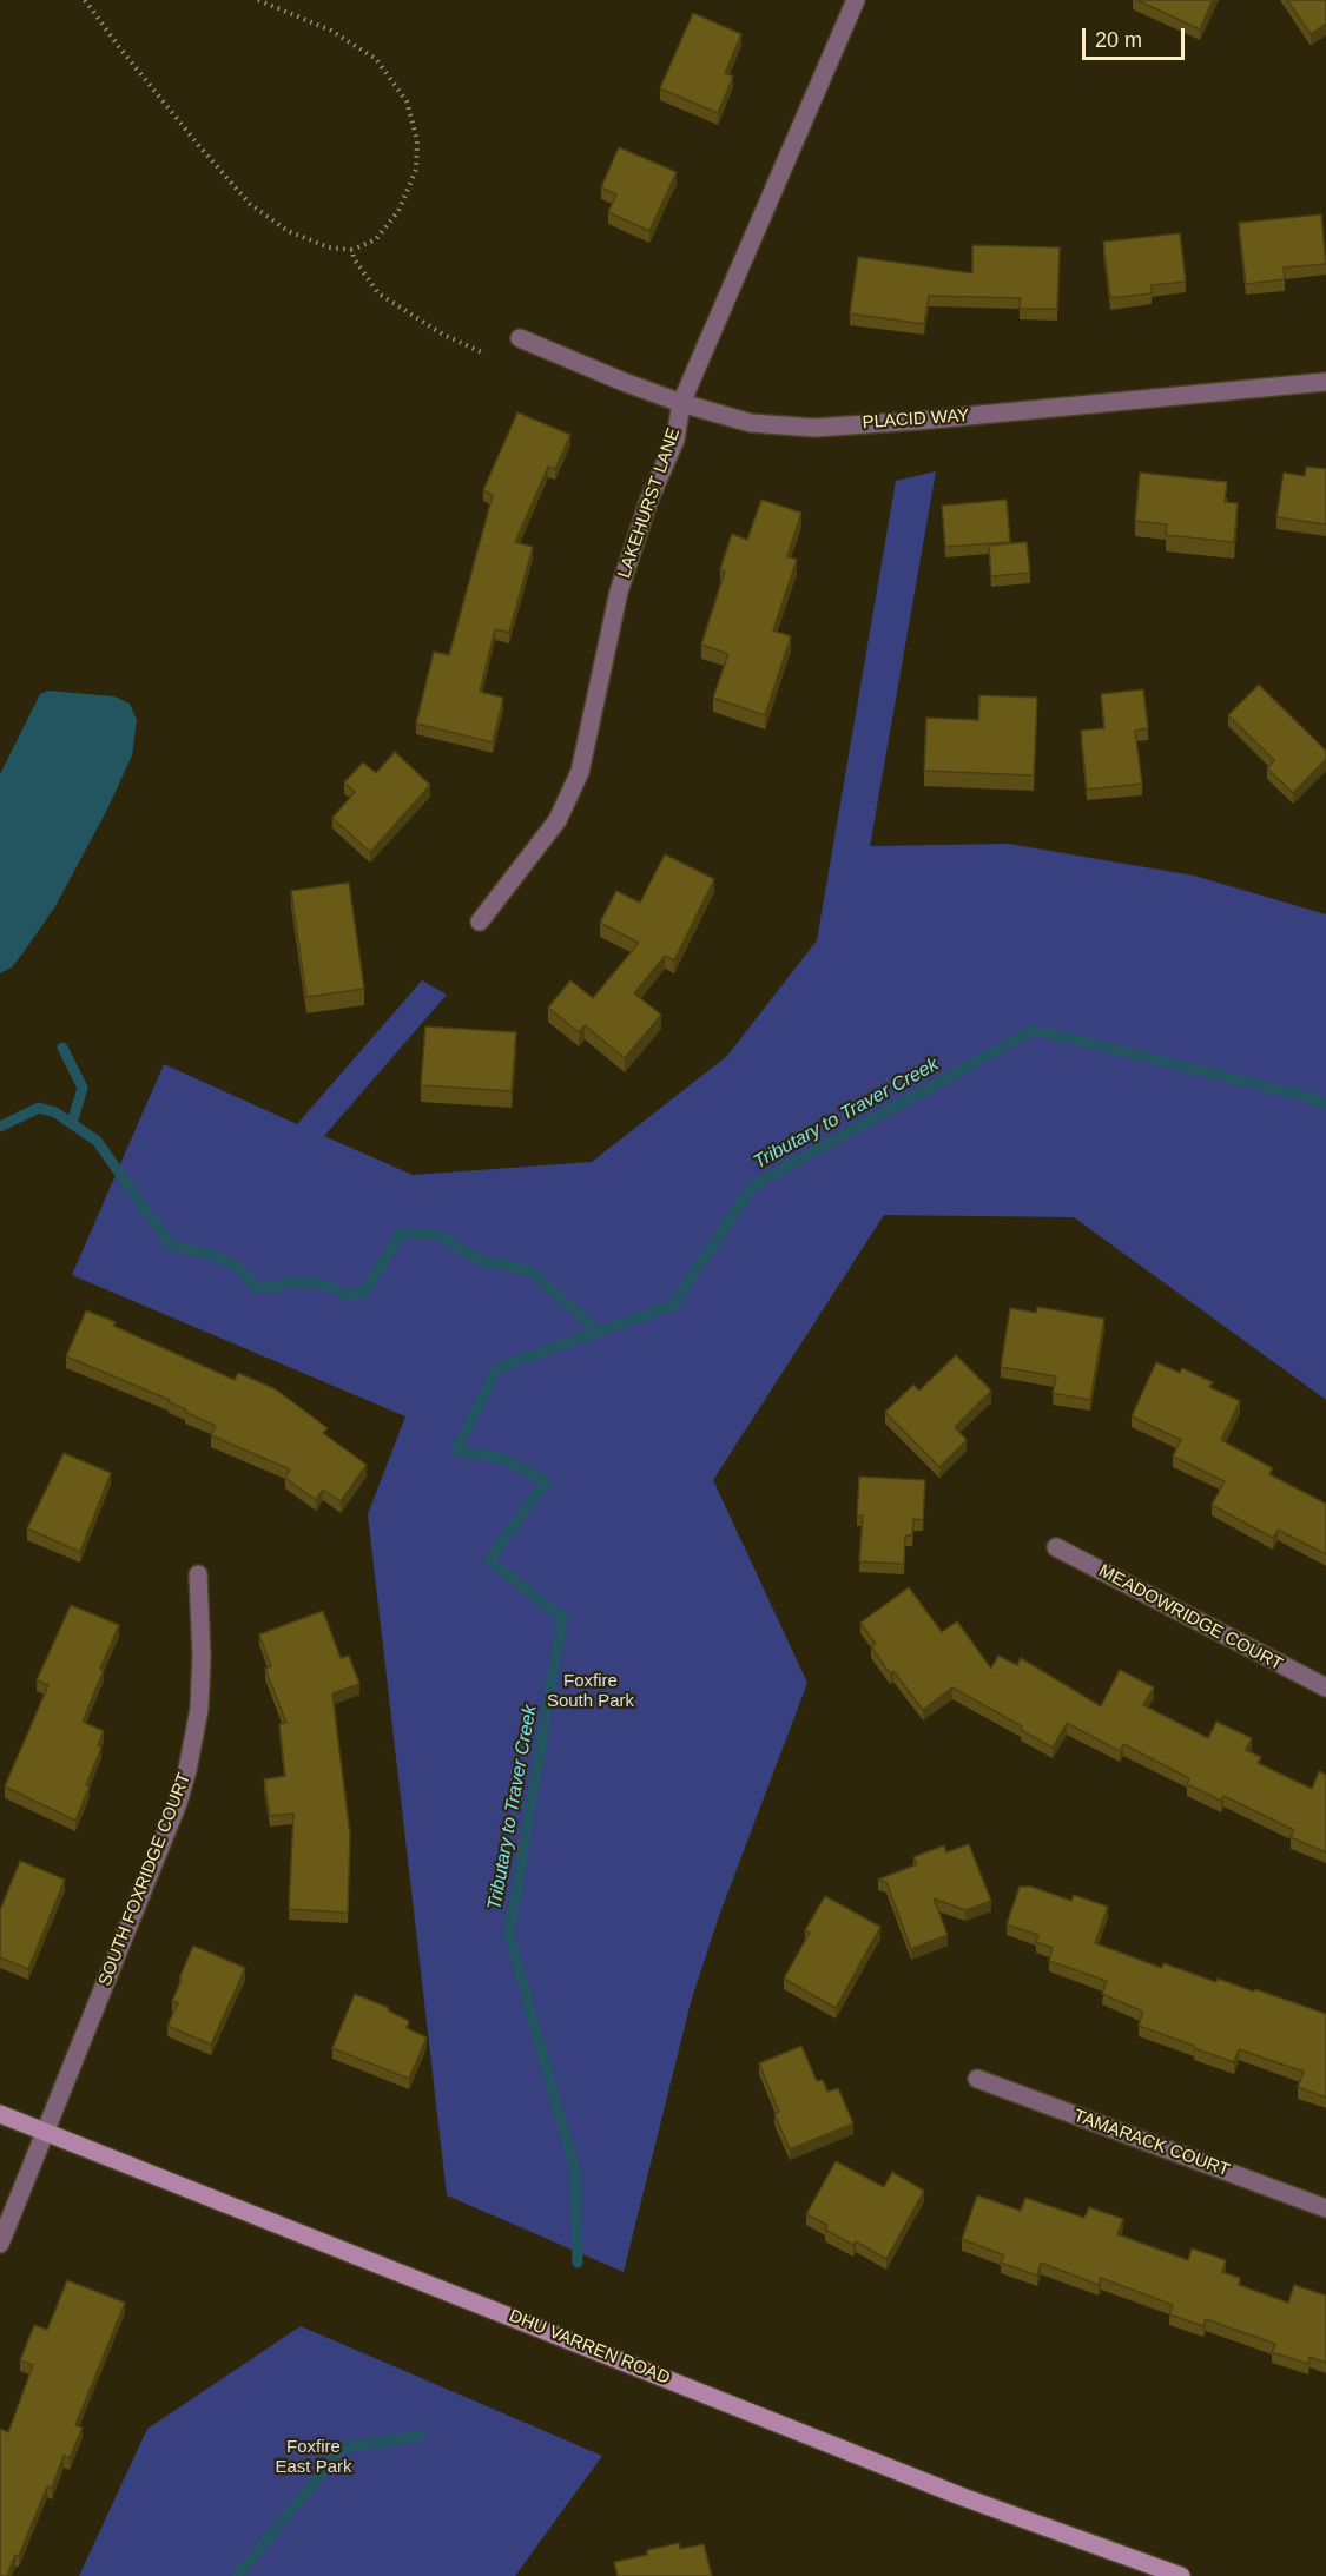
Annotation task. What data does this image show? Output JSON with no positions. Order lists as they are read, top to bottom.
{
  "streets": {
    "main road": ["DHU VARREN ROAD"],
    "street": [
      "PLACID WAY",
      "LAKEHURST LANE",
      "MEADOWRIDGE COURT",
      "SOUTH FOXRIDGE COURT",
      "TAMARACK COURT"
    ]
  },
  "crossings": [
    ["PLACID WAY", "LAKEHURST LANE"],
    ["SOUTH FOXRIDGE COURT", "DHU VARREN ROAD"]
  ],
  "water": ["Tributary to Traver Creek"],
  "parks": ["Foxfire South Park", "Foxfire East Park"],
  "scale_bar": "20 m"
}
